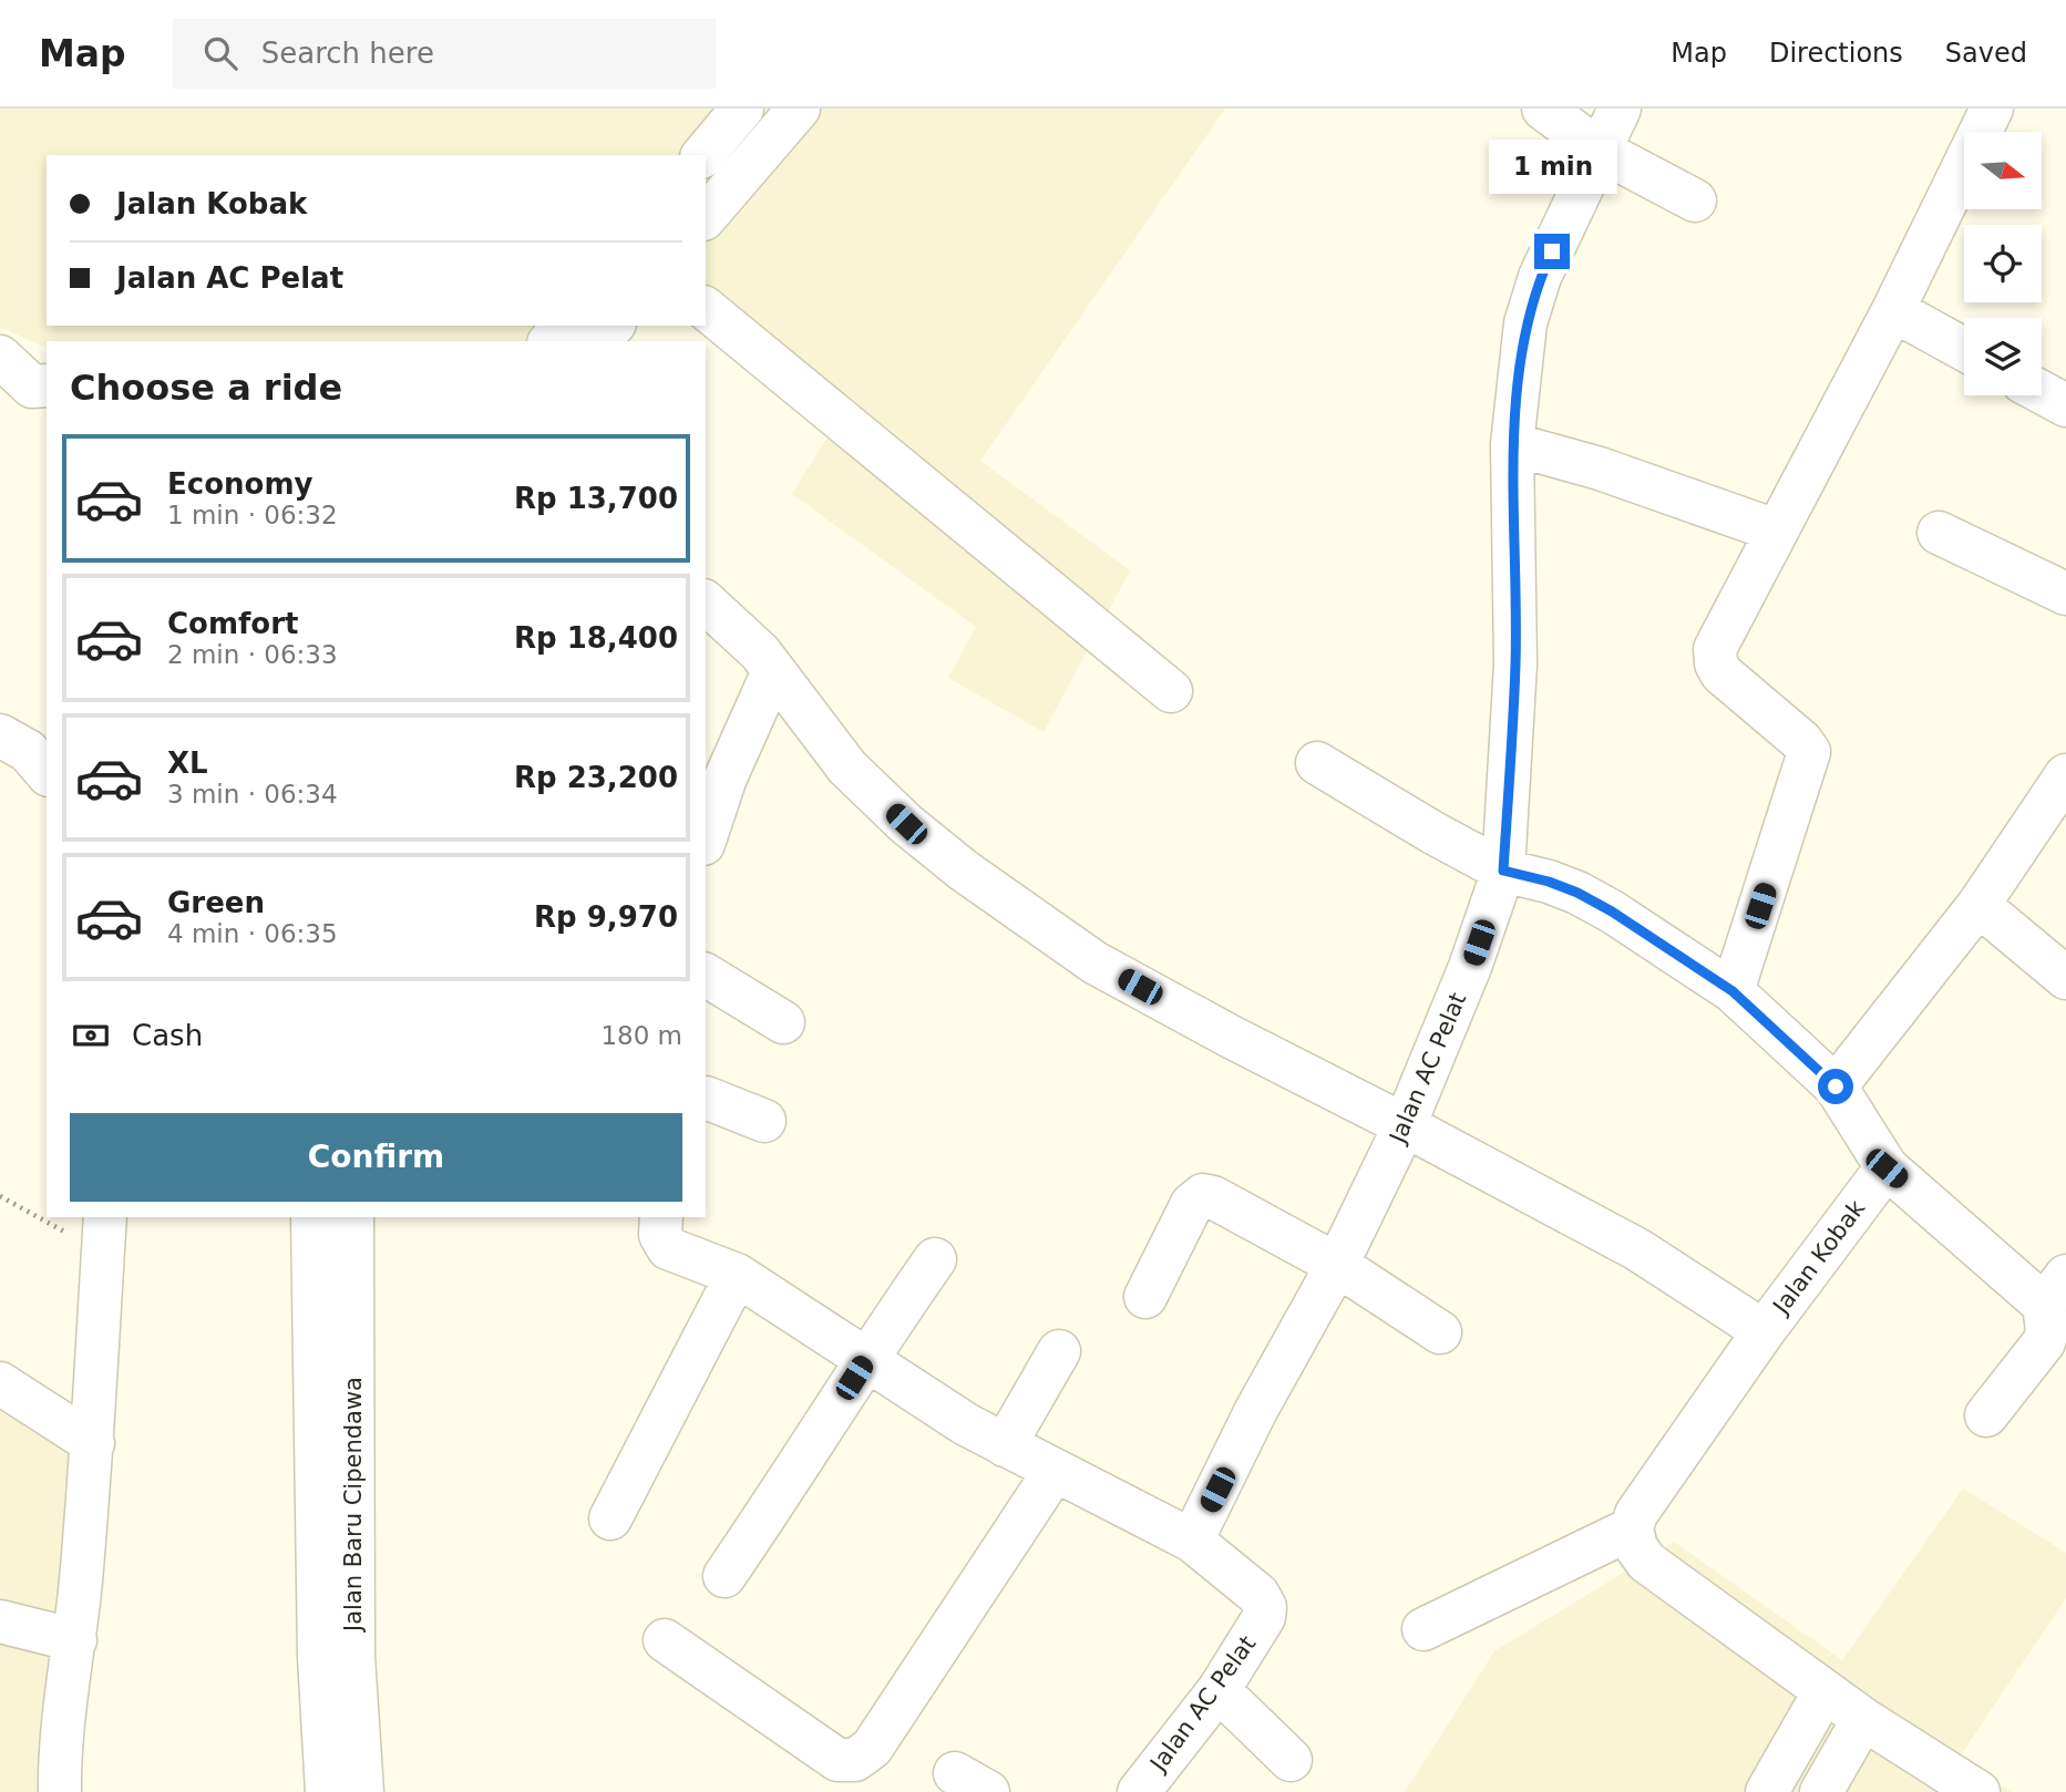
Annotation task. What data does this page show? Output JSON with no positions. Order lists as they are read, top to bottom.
{
  "streets": {
    "street": ["Jalan AC Pelat", "Jalan Kobak", "Jalan Baru Cipendawa"]
  },
  "north": "right",
  "page": {
    "header": "Map",
    "search": "Search here",
    "nav": ["Map", "Directions", "Saved"],
    "bubble": "1 min",
    "banner": ["Jalan Kobak", "Jalan AC Pelat"],
    "heading": "Choose a ride",
    "list": [
      {
        "name": "Economy",
        "note": "1 min · 06:32",
        "value": "Rp 13,700"
      },
      {
        "name": "Comfort",
        "note": "2 min · 06:33",
        "value": "Rp 18,400"
      },
      {
        "name": "XL",
        "note": "3 min · 06:34",
        "value": "Rp 23,200"
      },
      {
        "name": "Green",
        "note": "4 min · 06:35",
        "value": "Rp 9,970"
      }
    ],
    "pay": ["Cash", "180 m"],
    "buttons": "Confirm"
  }
}
